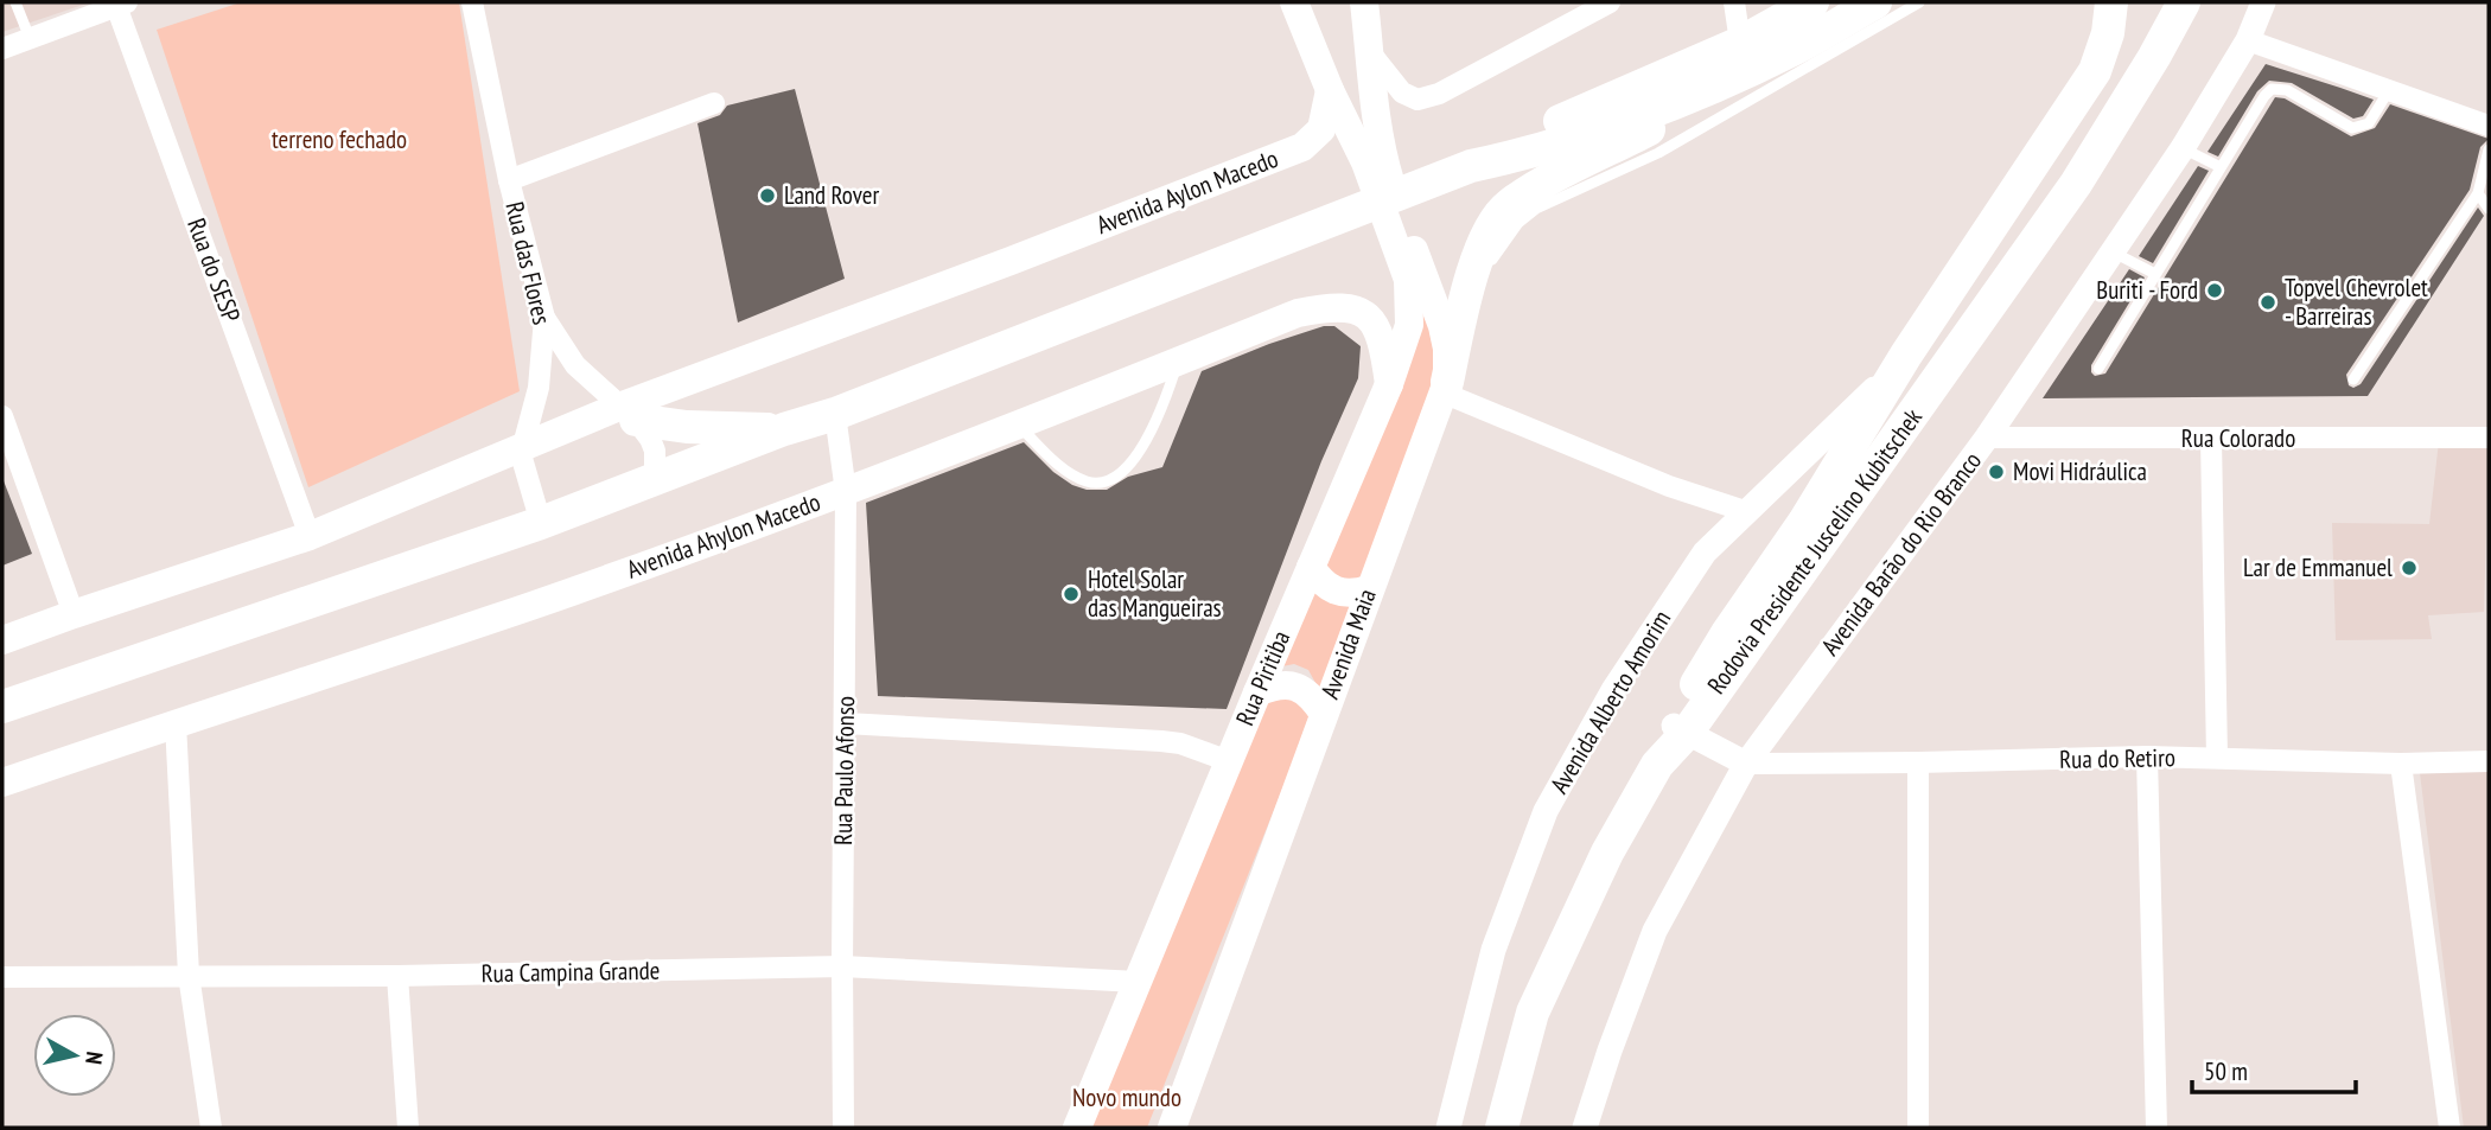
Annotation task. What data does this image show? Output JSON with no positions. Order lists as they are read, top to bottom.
{
  "streets": {
    "highway": ["Rodovia Presidente Juscelino Kubitschek"],
    "main road": [
      "Avenida Aylon Macedo",
      "Avenida Ahylon Macedo",
      "Avenida Maia",
      "Rua Piritiba"
    ],
    "street": [
      "Rua das Flores",
      "Rua do SESP",
      "Rua Colorado",
      "Avenida Barão do Rio Branco",
      "Avenida Alberto Amorim",
      "Rua do Retiro",
      "Rua Paulo Afonso",
      "Rua Campina Grande"
    ]
  },
  "crossings": [
    ["Avenida Aylon Macedo", "Rua das Flores"],
    ["Avenida Aylon Macedo", "Rua do SESP"],
    ["Avenida Aylon Macedo", "Rua Piritiba"],
    ["Rua Colorado", "Avenida Barão do Rio Branco"],
    ["Avenida Ahylon Macedo", "Rua Piritiba"],
    ["Avenida Ahylon Macedo", "Rua Paulo Afonso"],
    ["Avenida Barão do Rio Branco", "Rua do Retiro"],
    ["Rua Piritiba", "Rua Campina Grande"],
    ["Rua Paulo Afonso", "Rua Campina Grande"]
  ],
  "parks": ["terreno fechado", "Novo mundo"],
  "places": [
    "Land Rover",
    "Buriti - Ford",
    "Topvel Chevrolet - Barreiras",
    "Movi Hidráulica",
    "Lar de Emmanuel",
    "Hotel Solar das Mangueiras"
  ],
  "scale_bar": "50 m",
  "north": "right"
}
